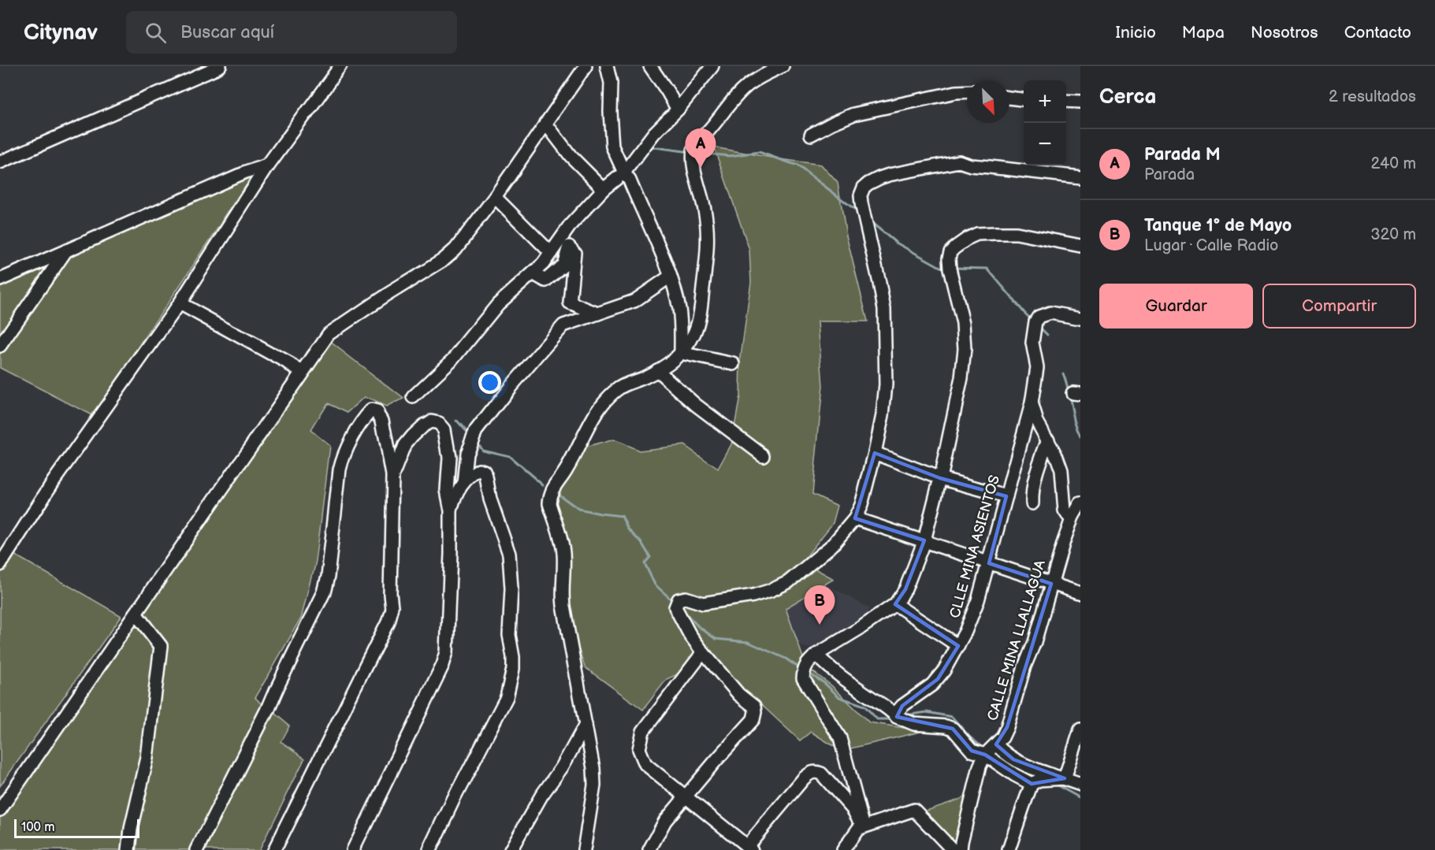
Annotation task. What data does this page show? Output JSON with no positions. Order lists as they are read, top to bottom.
{
  "streets": {
    "street": ["CLLE MINA ASIENTOS", "CALLE MINA LLALLAGUA"]
  },
  "scale_bar": "100 m",
  "north": "bottom right",
  "page": {
    "header": "Citynav",
    "search": "Buscar aquí",
    "nav": [
      "Inicio",
      "Mapa",
      "Nosotros",
      "Contacto"
    ],
    "heading": ["Cerca", "2 resultados"],
    "map_buttons": ["+", "−"],
    "list": [
      {
        "mark": "A",
        "name": "Parada M",
        "note": "Parada",
        "value": "240 m"
      },
      {
        "mark": "B",
        "name": "Tanque 1° de Mayo",
        "note": "Lugar · Calle Radio",
        "value": "320 m"
      }
    ],
    "pins": ["A", "B"],
    "buttons": ["Guardar", "Compartir"],
    "scale": "100 m"
  }
}
